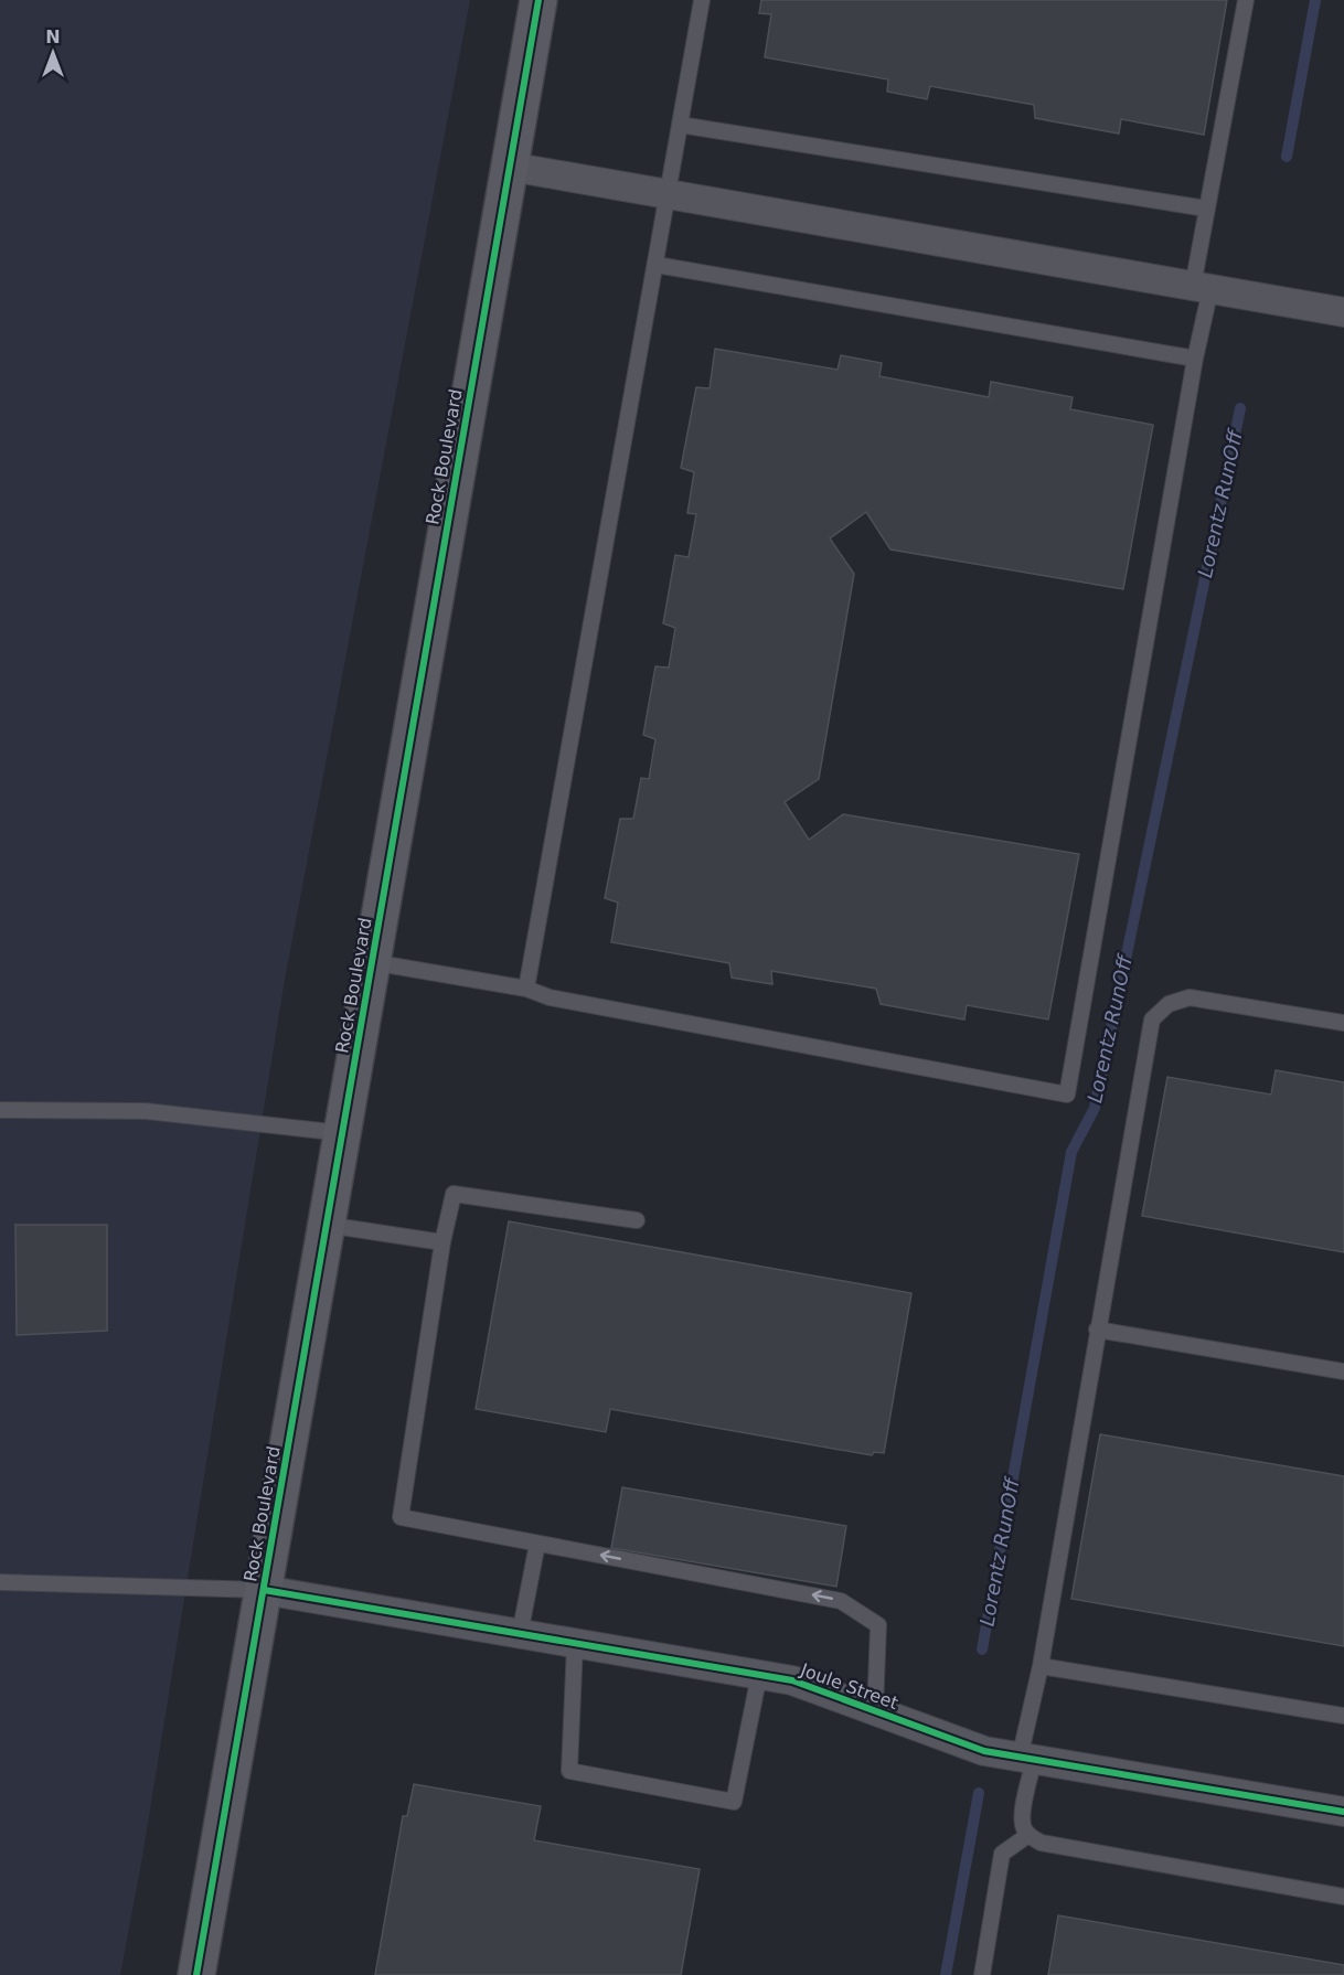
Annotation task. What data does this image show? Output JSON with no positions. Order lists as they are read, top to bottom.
{
  "streets": {
    "main road": ["Rock Boulevard"],
    "street": ["Joule Street"]
  },
  "crossings": [
    ["Rock Boulevard", "Joule Street"]
  ],
  "water": ["Lorentz RunOff"],
  "north": "top"
}
